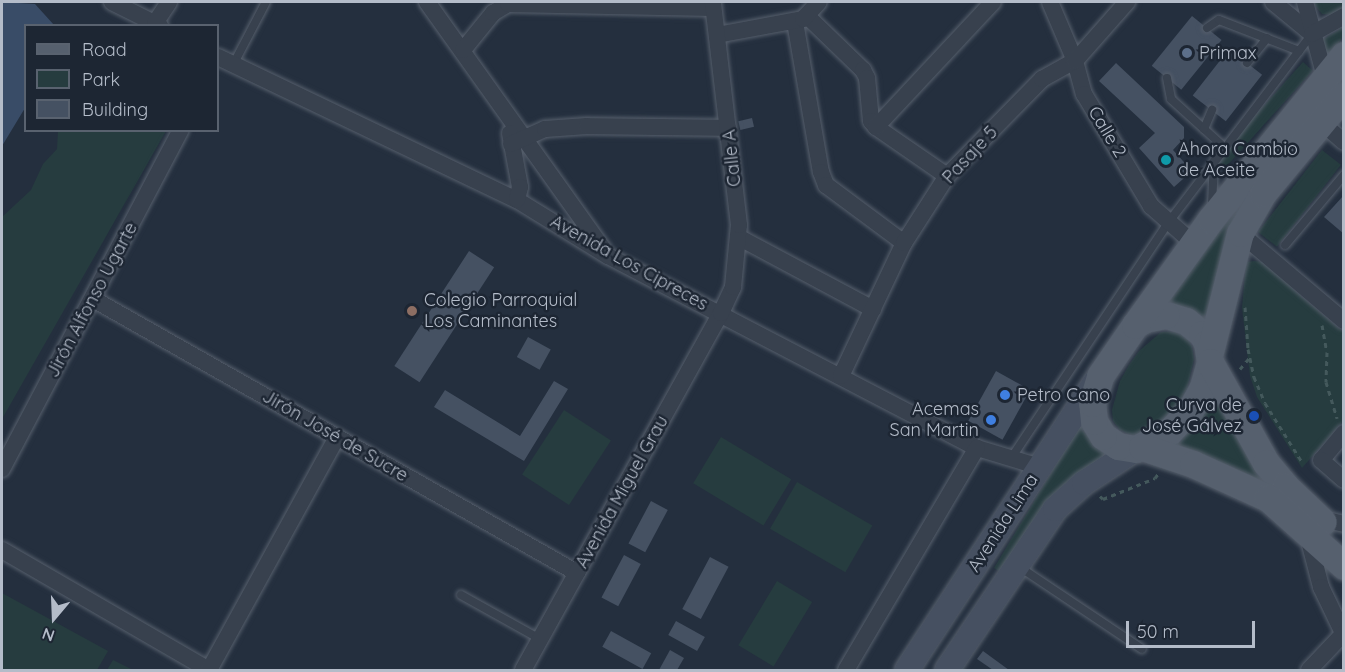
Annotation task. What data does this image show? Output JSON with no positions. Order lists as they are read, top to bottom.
{
  "streets": {
    "main road": ["Avenida Lima"],
    "street": [
      "Calle 2",
      "Pasaje 5",
      "Calle A",
      "Avenida Los Cipreces",
      "Jirón Alfonso Ugarte",
      "Jirón José de Sucre",
      "Avenida Miguel Grau"
    ]
  },
  "crossings": [
    ["Calle 2", "Pasaje 5"],
    ["Pasaje 5", "Avenida Los Cipreces"],
    ["Calle A", "Avenida Los Cipreces"],
    ["Calle A", "Avenida Miguel Grau"],
    ["Avenida Los Cipreces", "Avenida Miguel Grau"],
    ["Avenida Los Cipreces", "Avenida Lima"],
    ["Jirón Alfonso Ugarte", "Jirón José de Sucre"],
    ["Jirón José de Sucre", "Avenida Miguel Grau"]
  ],
  "places": [
    "Primax",
    "Ahora Cambio de Aceite",
    "Colegio Parroquial Los Caminantes",
    "Petro Cano",
    "Curva de José Gálvez",
    "Acemas San Martin"
  ],
  "legend": ["Road", "Park", "Building"],
  "scale_bar": "50 m",
  "north": "bottom"
}
